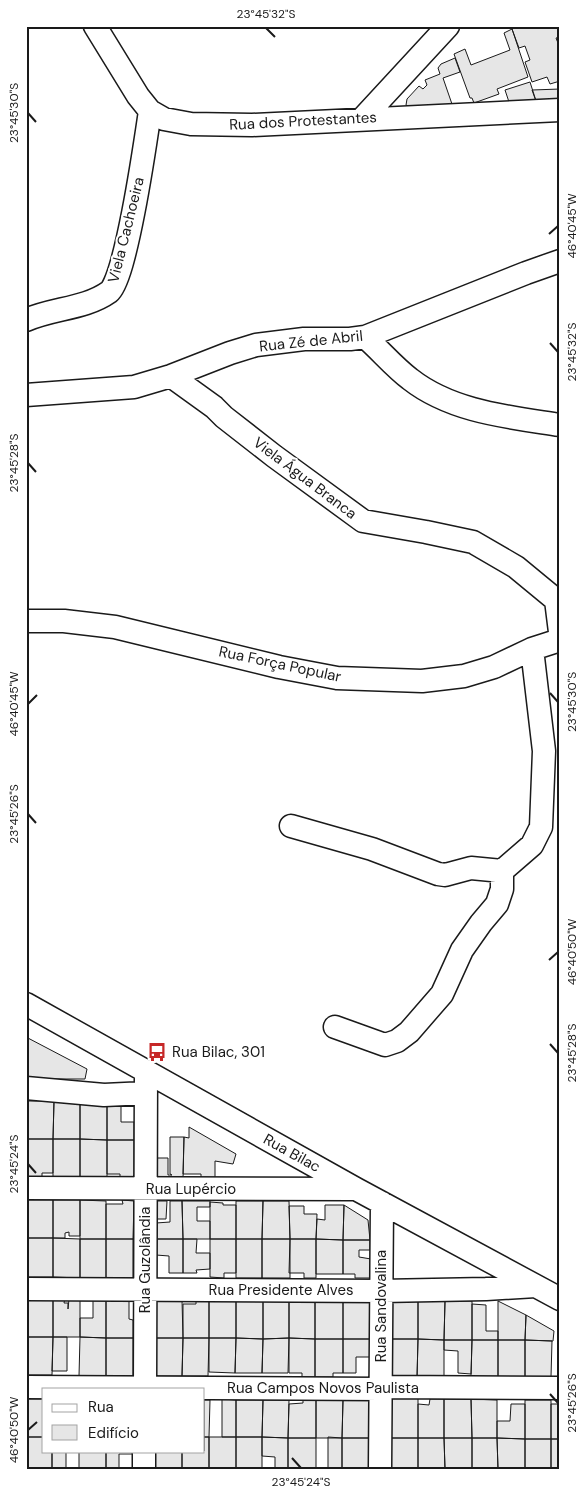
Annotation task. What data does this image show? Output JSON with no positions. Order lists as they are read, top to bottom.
{
  "streets": {
    "street": [
      "Rua dos Protestantes",
      "Viela Cachoeira",
      "Rua Zé de Abril",
      "Viela Água Branca",
      "Rua Força Popular",
      "Rua Bilac",
      "Rua Lupércio",
      "Rua Guzolândia",
      "Rua Presidente Alves",
      "Rua Sandovalina",
      "Rua Campos Novos Paulista"
    ]
  },
  "crossings": [
    ["Rua dos Protestantes", "Viela Cachoeira"],
    ["Rua Zé de Abril", "Viela Água Branca"],
    ["Rua Bilac", "Rua Lupércio"],
    ["Rua Bilac", "Rua Guzolândia"],
    ["Rua Bilac", "Rua Presidente Alves"],
    ["Rua Bilac", "Rua Sandovalina"],
    ["Rua Lupércio", "Rua Guzolândia"],
    ["Rua Guzolândia", "Rua Presidente Alves"],
    ["Rua Presidente Alves", "Rua Sandovalina"],
    ["Rua Sandovalina", "Rua Campos Novos Paulista"]
  ],
  "places": {
    "bus stop": ["Rua Bilac, 301"]
  },
  "legend": ["Rua", "Edifício"],
  "coordinates": [
    "23°45'32\"S",
    "23°45'30\"S",
    "46°40'45\"W",
    "23°45'28\"S",
    "23°45'26\"S",
    "46°40'50\"W",
    "23°45'24\"S"
  ]
}
